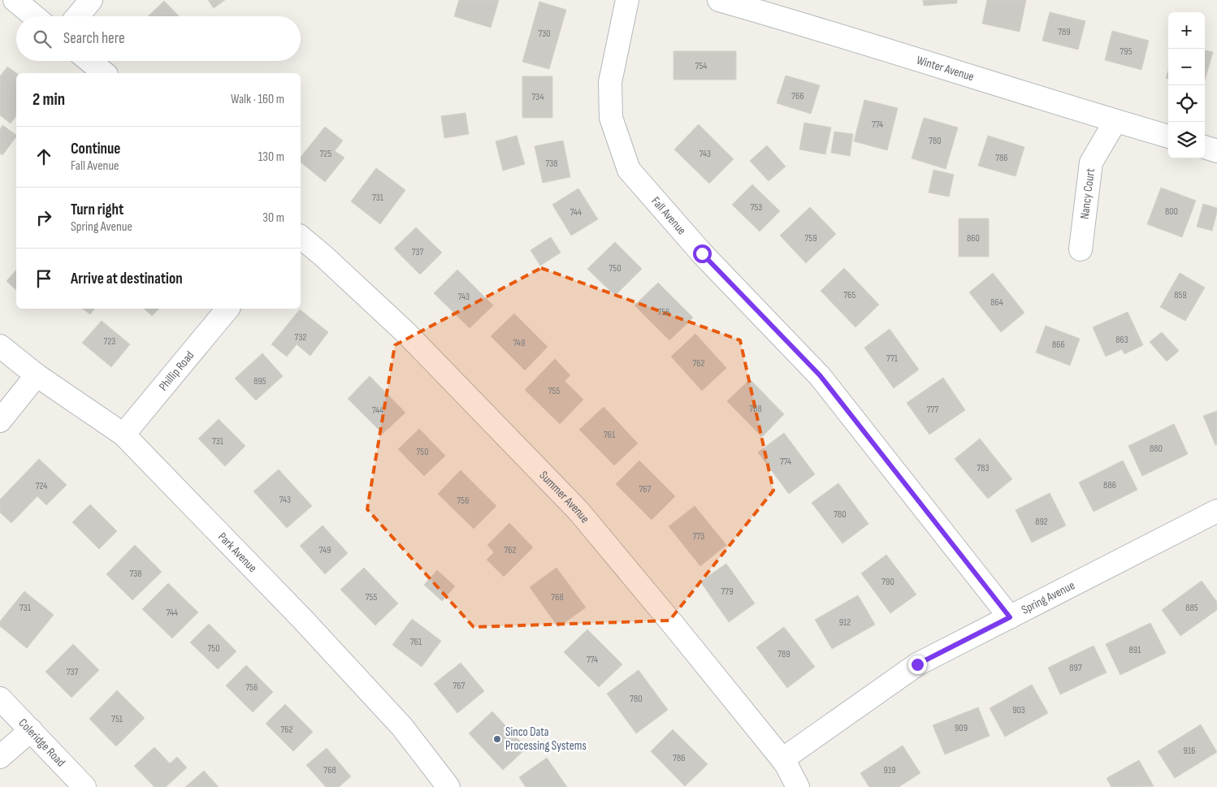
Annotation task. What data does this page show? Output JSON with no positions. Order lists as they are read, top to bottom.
{
  "streets": {
    "street": [
      "Winter Avenue",
      "Nancy Court",
      "Fall Avenue",
      "Phillip Road",
      "Summer Avenue",
      "Park Avenue",
      "Spring Avenue",
      "Coleridge Road"
    ]
  },
  "crossings": [
    ["Winter Avenue", "Nancy Court"],
    ["Fall Avenue", "Spring Avenue"],
    ["Phillip Road", "Park Avenue"],
    ["Summer Avenue", "Spring Avenue"]
  ],
  "places": ["Sinco Data Processing Systems"],
  "house_numbers": [
    "789",
    "730",
    "795",
    "754",
    "766",
    "734",
    "774",
    "780",
    "725",
    "743",
    "786",
    "738",
    "731",
    "753",
    "800",
    "744",
    "759",
    "860",
    "737",
    "750",
    "765",
    "859",
    "743",
    "864",
    "756",
    "732",
    "863",
    "723",
    "749",
    "866",
    "771",
    "762",
    "895",
    "755",
    "768",
    "777",
    "744",
    "761",
    "731",
    "880",
    "750",
    "774",
    "783",
    "886",
    "724",
    "767",
    "743",
    "756",
    "780",
    "892",
    "773",
    "749",
    "762",
    "738",
    "790",
    "779",
    "755",
    "768",
    "731",
    "885",
    "744",
    "912",
    "761",
    "750",
    "891",
    "789",
    "774",
    "897",
    "737",
    "767",
    "756",
    "780",
    "903",
    "751",
    "909",
    "762",
    "916",
    "786",
    "768",
    "919"
  ],
  "page": {
    "map_buttons": ["+", "−"],
    "search": "Search here",
    "heading": ["2 min", "Walk · 160 m"],
    "list": [
      ["Continue", "Fall Avenue", "130 m"],
      ["Turn right", "Spring Avenue", "30 m"],
      "Arrive at destination"
    ]
  }
}
